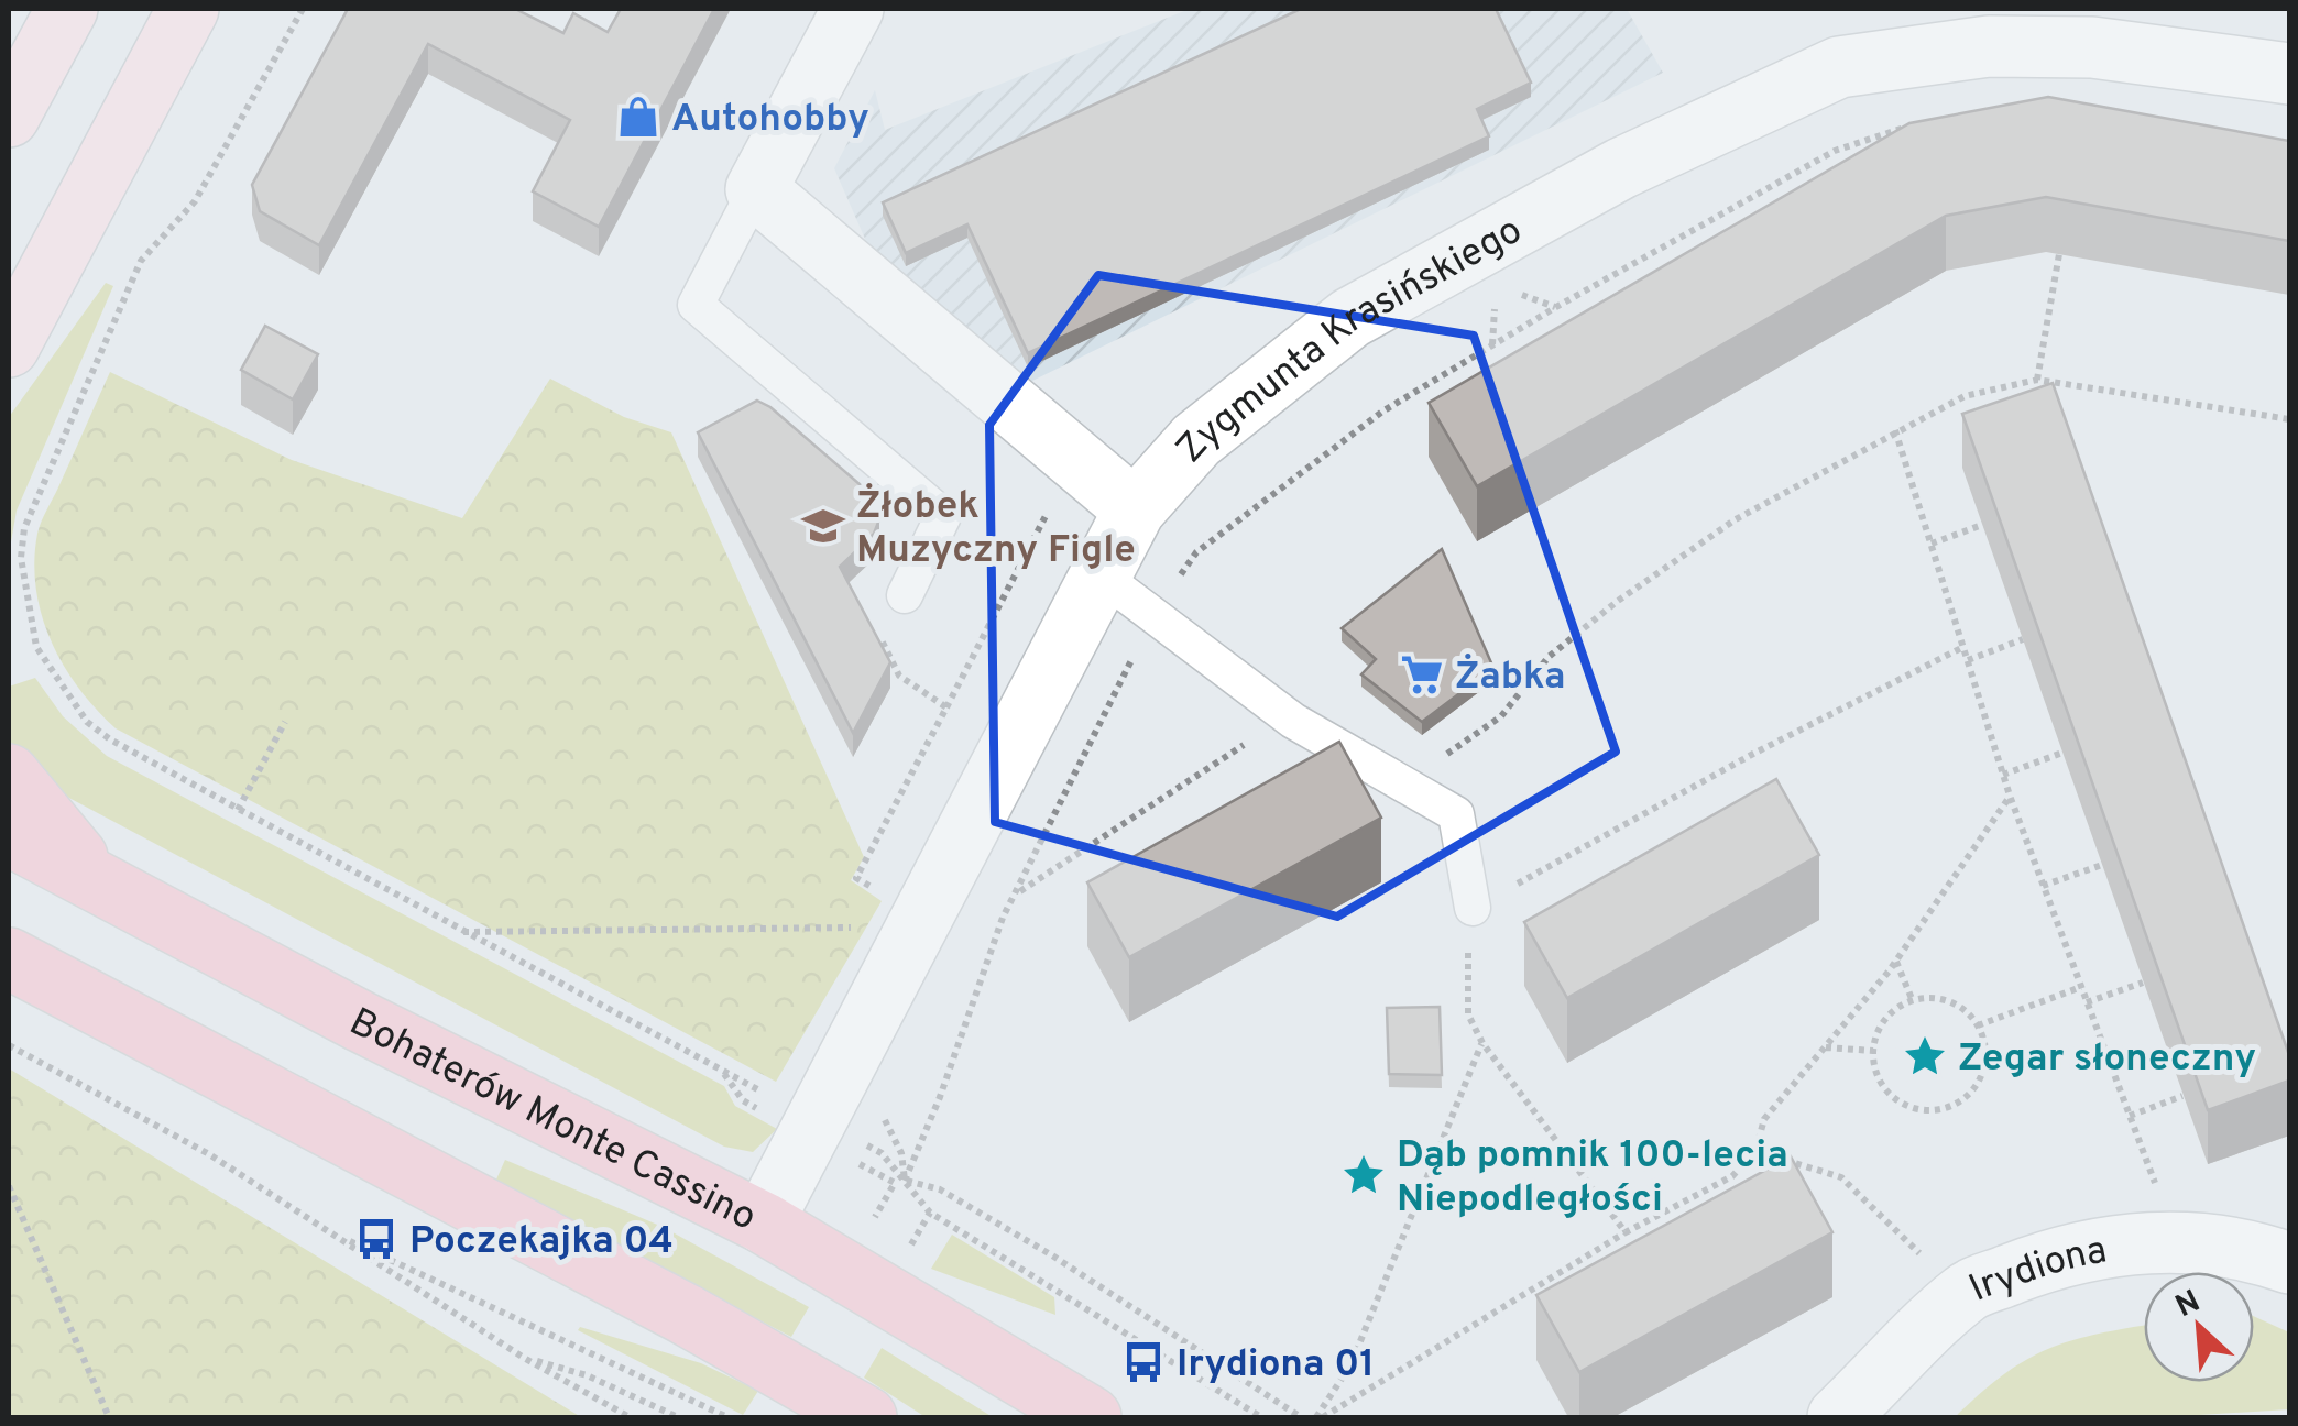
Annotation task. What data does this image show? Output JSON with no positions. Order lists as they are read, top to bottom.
{
  "streets": {
    "main road": ["Bohaterów Monte Cassino"],
    "street": ["Zygmunta Krasińskiego", "Irydiona"]
  },
  "crossings": [
    ["Zygmunta Krasińskiego", "Bohaterów Monte Cassino"]
  ],
  "places": {
    "shop": ["Autohobby"],
    "school or university": ["Żłobek Muzyczny Figle"],
    "supermarket": ["Żabka"],
    "place": ["Zegar słoneczny", "Dąb pomnik 100-lecia Niepodległości"],
    "bus stop": ["Poczekajka 04", "Irydiona 01"]
  },
  "north": "top left"
}
